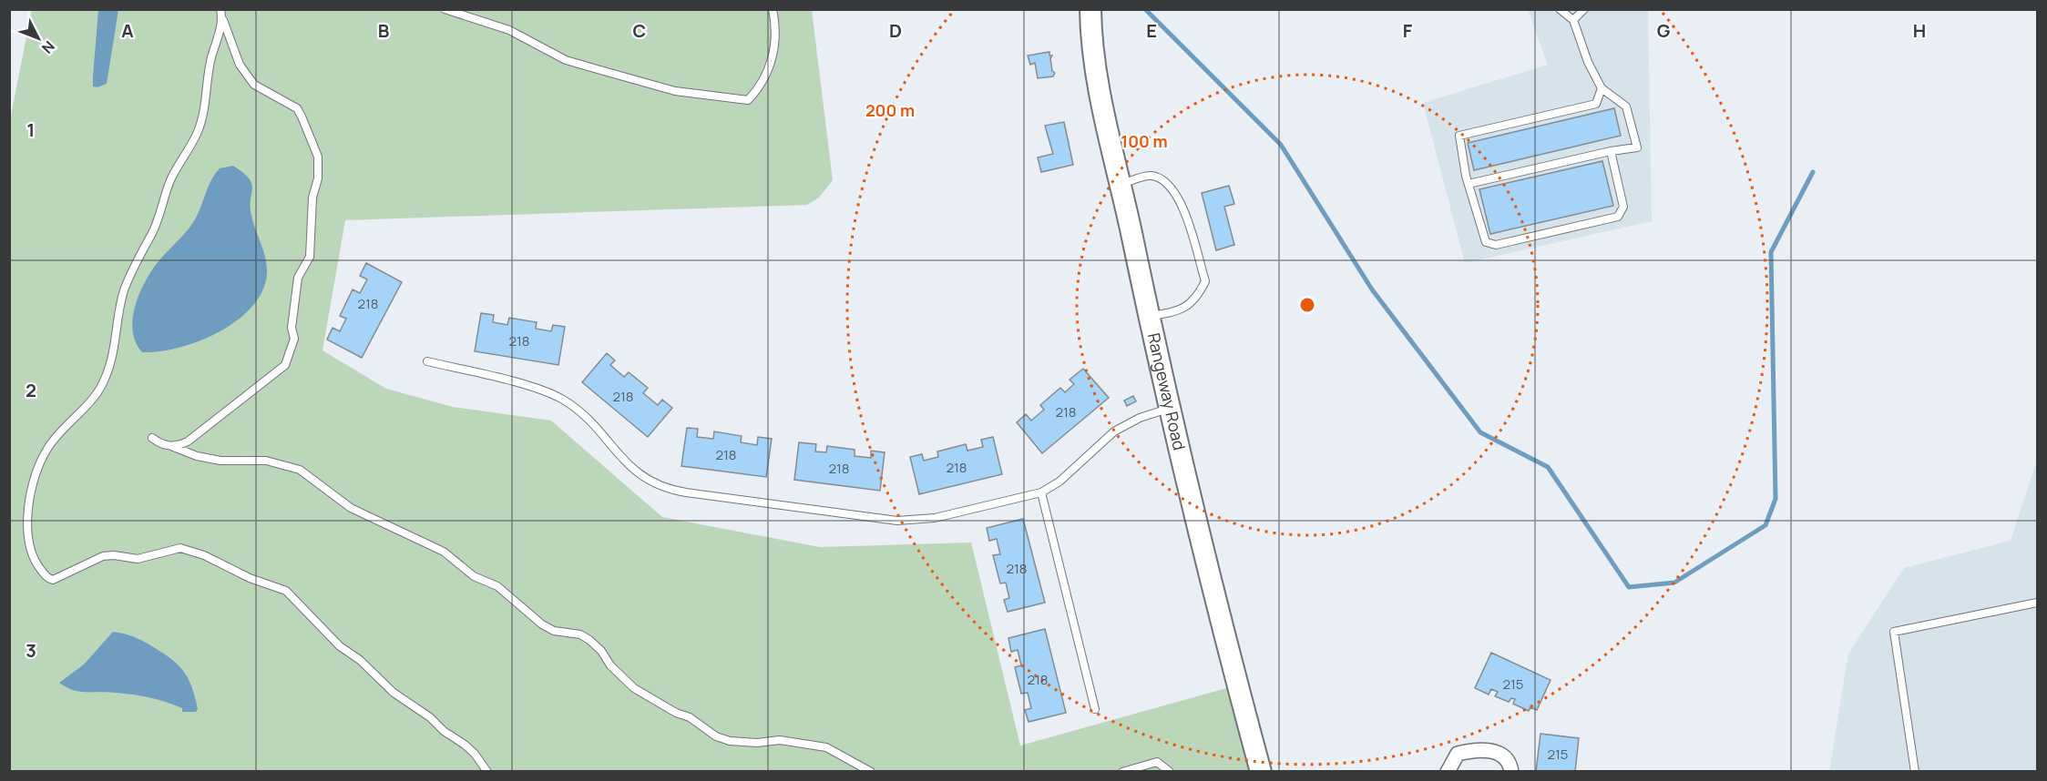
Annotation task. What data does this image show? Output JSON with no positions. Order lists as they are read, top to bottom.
{
  "streets": {
    "street": ["Rangeway Road"]
  },
  "house_numbers": [
    "218",
    "218",
    "218",
    "218",
    "218",
    "218",
    "218",
    "218",
    "218",
    "215",
    "215"
  ],
  "north": "bottom right",
  "grid": {
    "columns": [
      "A",
      "B",
      "C",
      "D",
      "E",
      "F",
      "G",
      "H"
    ],
    "rows": ["1", "2", "3"]
  },
  "rings": ["200 m", "100 m"]
}
